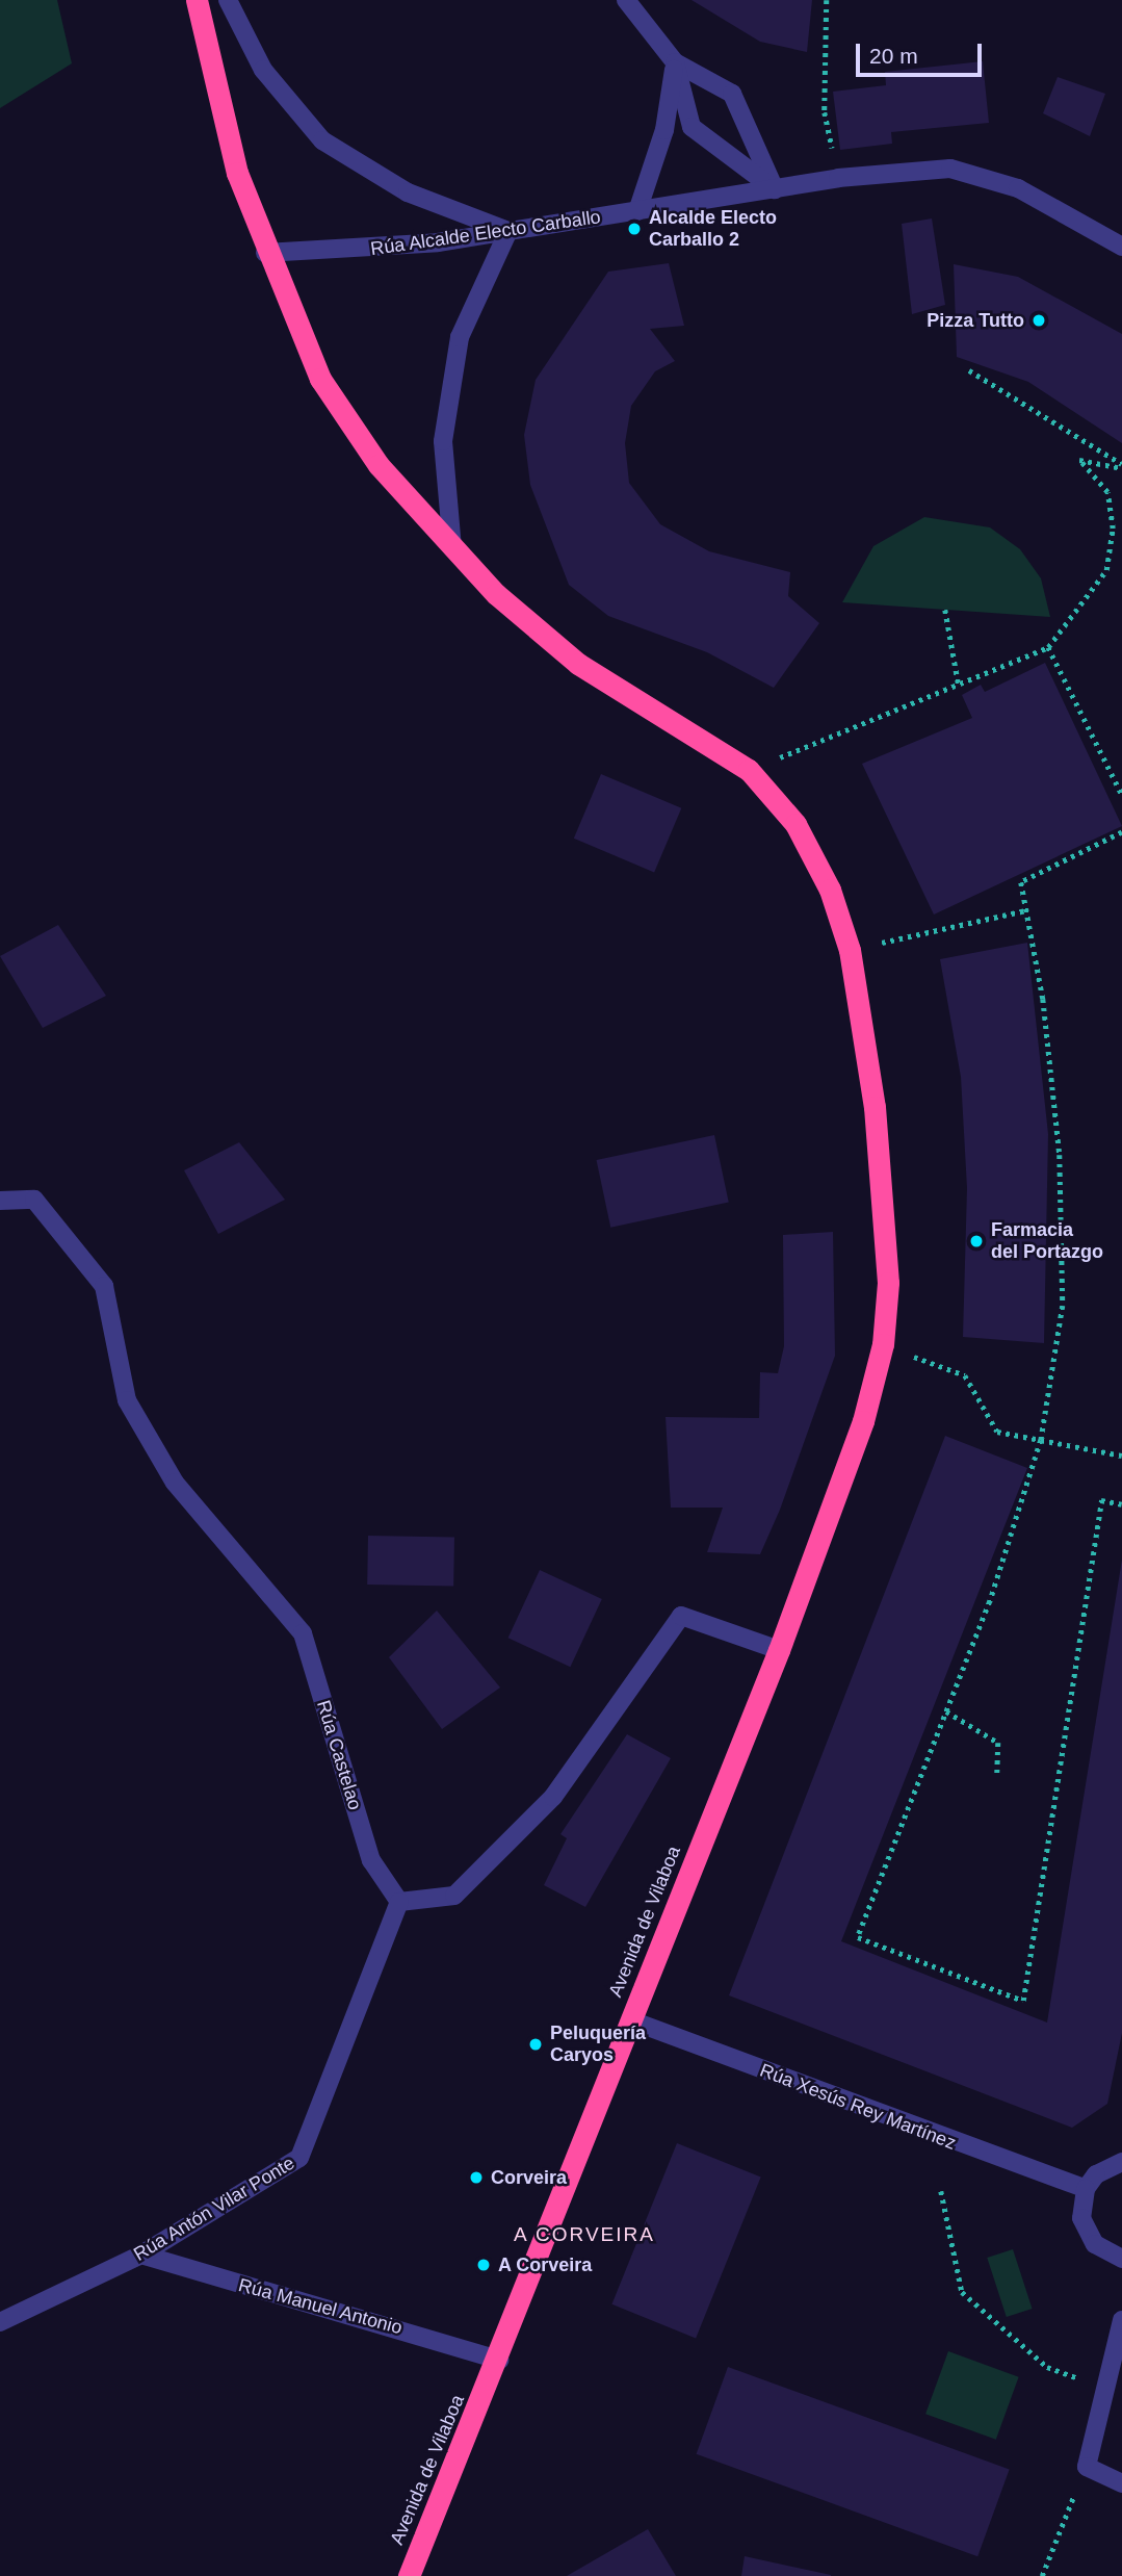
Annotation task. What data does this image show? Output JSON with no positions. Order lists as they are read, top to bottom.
{
  "streets": {
    "highway": ["Avenida de Vilaboa"],
    "street": [
      "Rúa Alcalde Electo Carballo",
      "Rúa Castelao",
      "Rúa Xesús Rey Martínez",
      "Rúa Antón Vilar Ponte",
      "Rúa Manuel Antonio"
    ]
  },
  "crossings": [
    ["Rúa Alcalde Electo Carballo", "Avenida de Vilaboa"],
    ["Rúa Castelao", "Rúa Antón Vilar Ponte"],
    ["Avenida de Vilaboa", "Rúa Xesús Rey Martínez"],
    ["Avenida de Vilaboa", "Rúa Manuel Antonio"],
    ["Rúa Antón Vilar Ponte", "Rúa Manuel Antonio"]
  ],
  "districts": ["A CORVEIRA"],
  "places": [
    "Alcalde Electo Carballo 2",
    "Pizza Tutto",
    "Farmacia del Portazgo",
    "Peluquería Caryos",
    "Corveira",
    "A Corveira"
  ],
  "scale_bar": "20 m"
}
